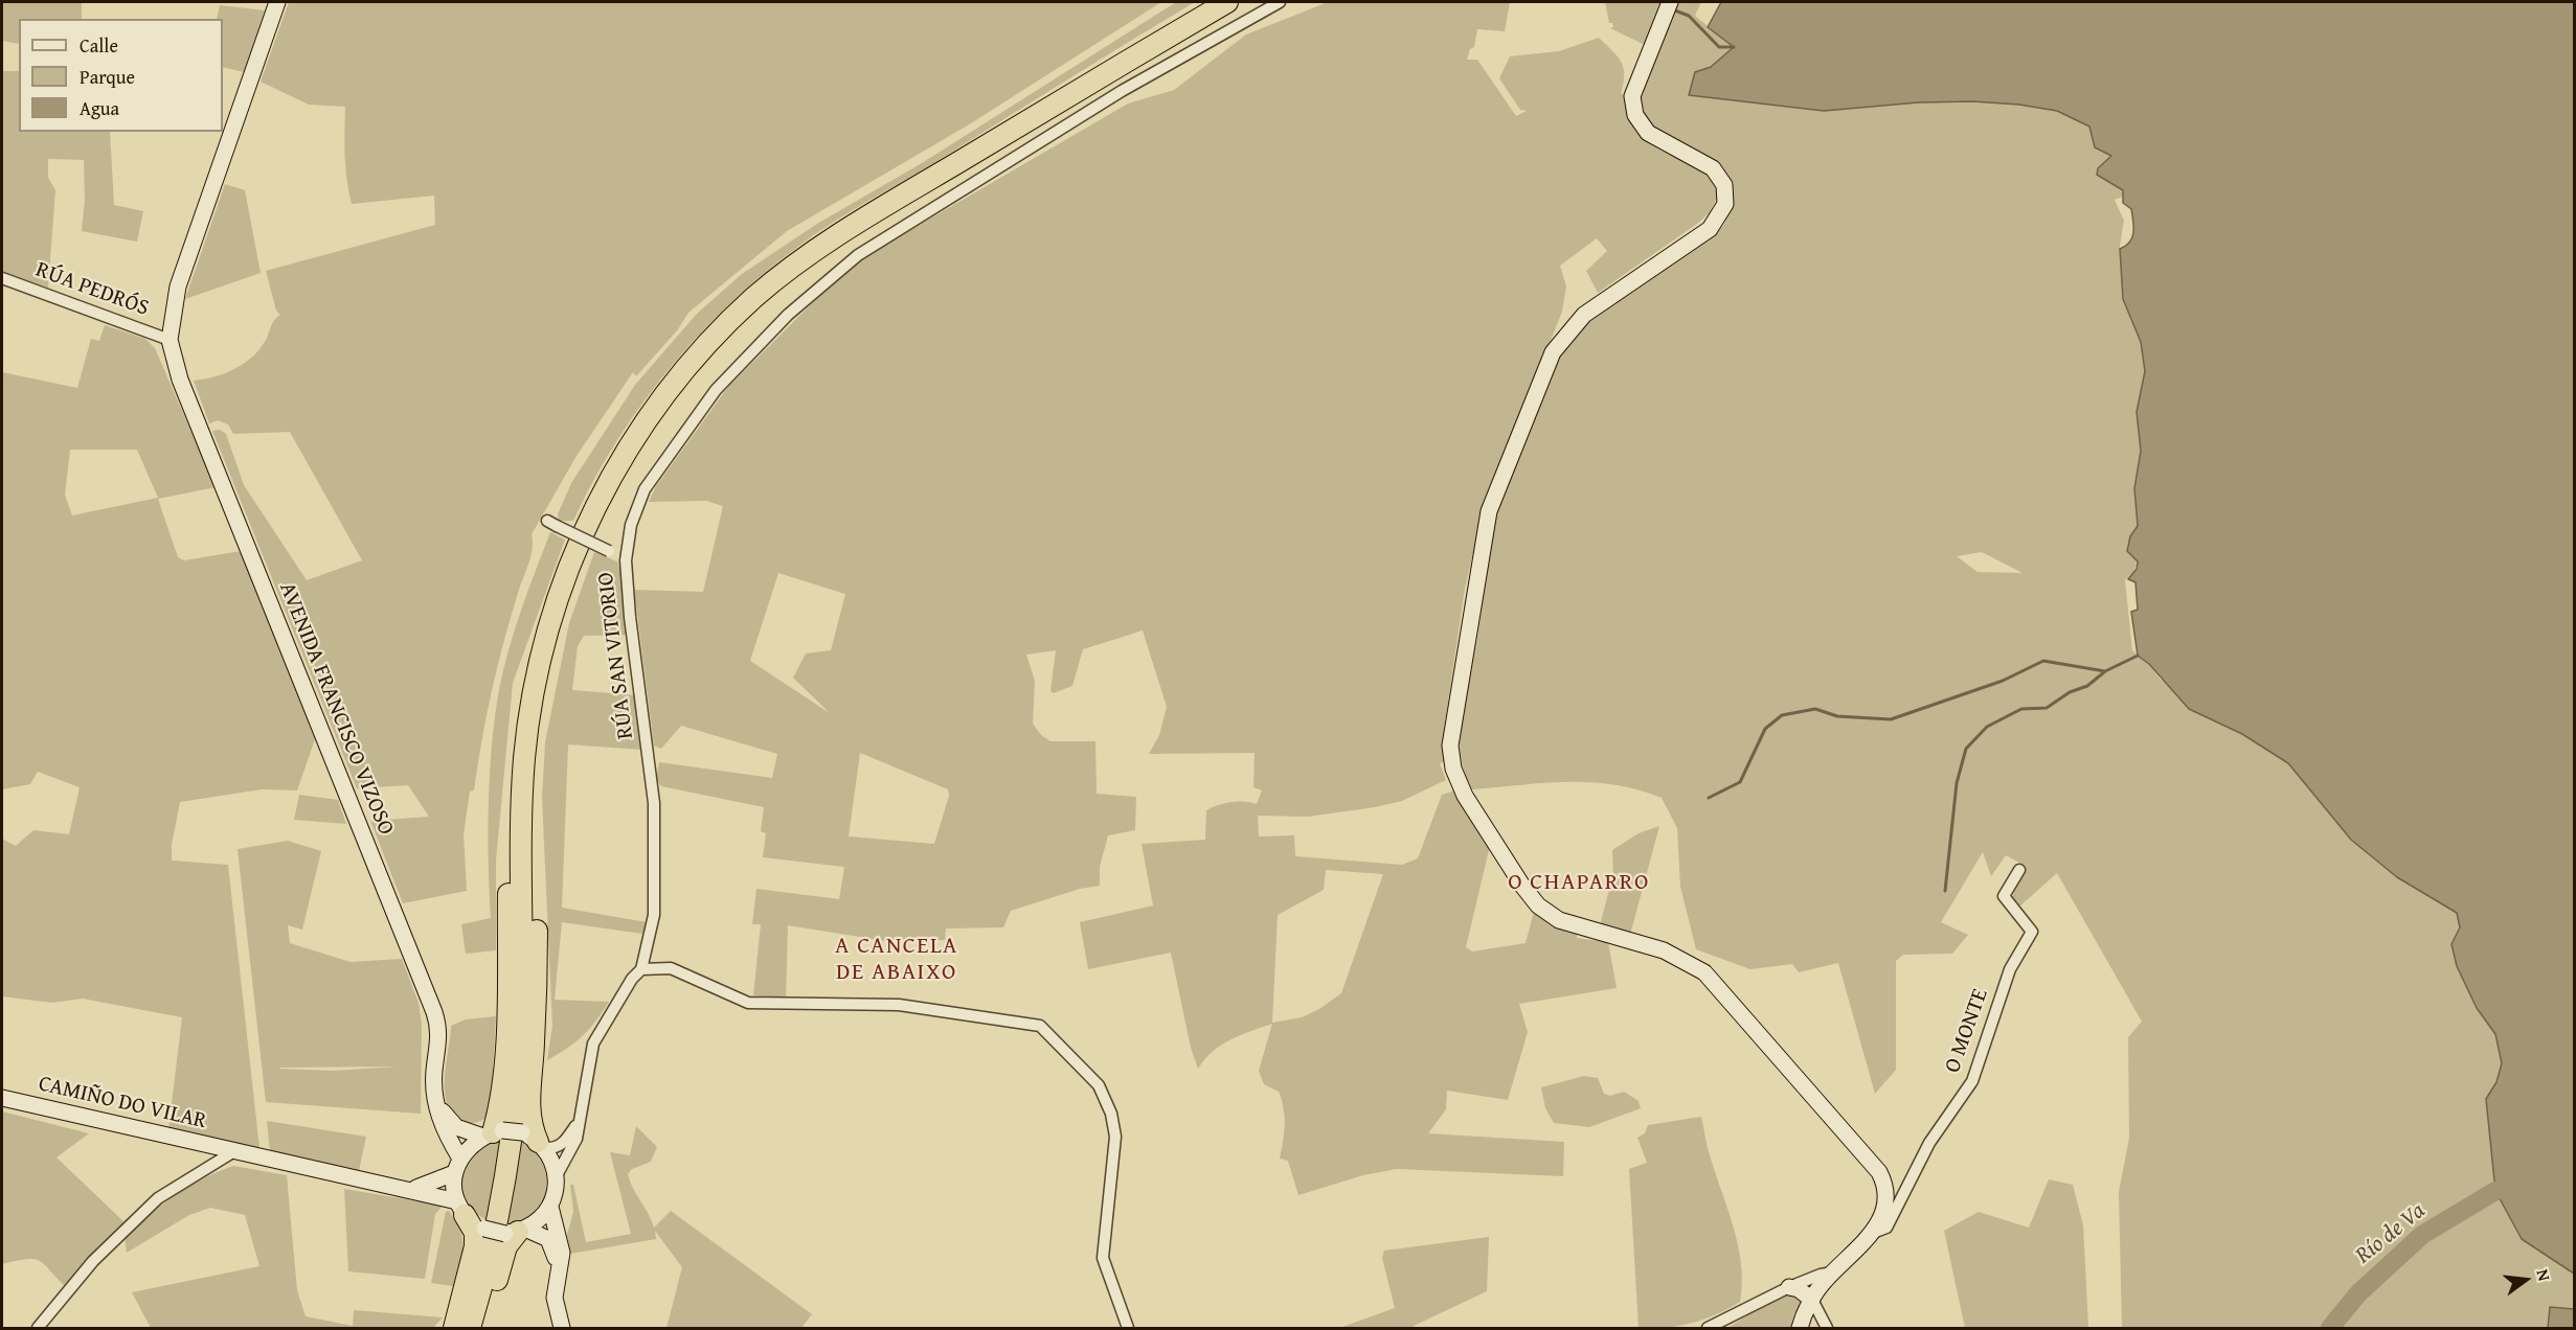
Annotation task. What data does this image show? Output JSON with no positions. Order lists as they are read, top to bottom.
{
  "streets": {
    "street": [
      "RÚA PEDRÓS",
      "RÚA SAN VITORIO",
      "AVENIDA FRANCISCO VIZOSO",
      "O MONTE",
      "CAMIÑO DO VILAR"
    ]
  },
  "crossings": [
    ["RÚA PEDRÓS", "AVENIDA FRANCISCO VIZOSO"],
    ["RÚA SAN VITORIO", "AVENIDA FRANCISCO VIZOSO"],
    ["RÚA SAN VITORIO", "CAMIÑO DO VILAR"],
    ["AVENIDA FRANCISCO VIZOSO", "CAMIÑO DO VILAR"]
  ],
  "districts": ["O CHAPARRO", "A CANCELA DE ABAIXO"],
  "water": ["Río de Va"],
  "legend": ["Calle", "Parque", "Agua"],
  "north": "right"
}
